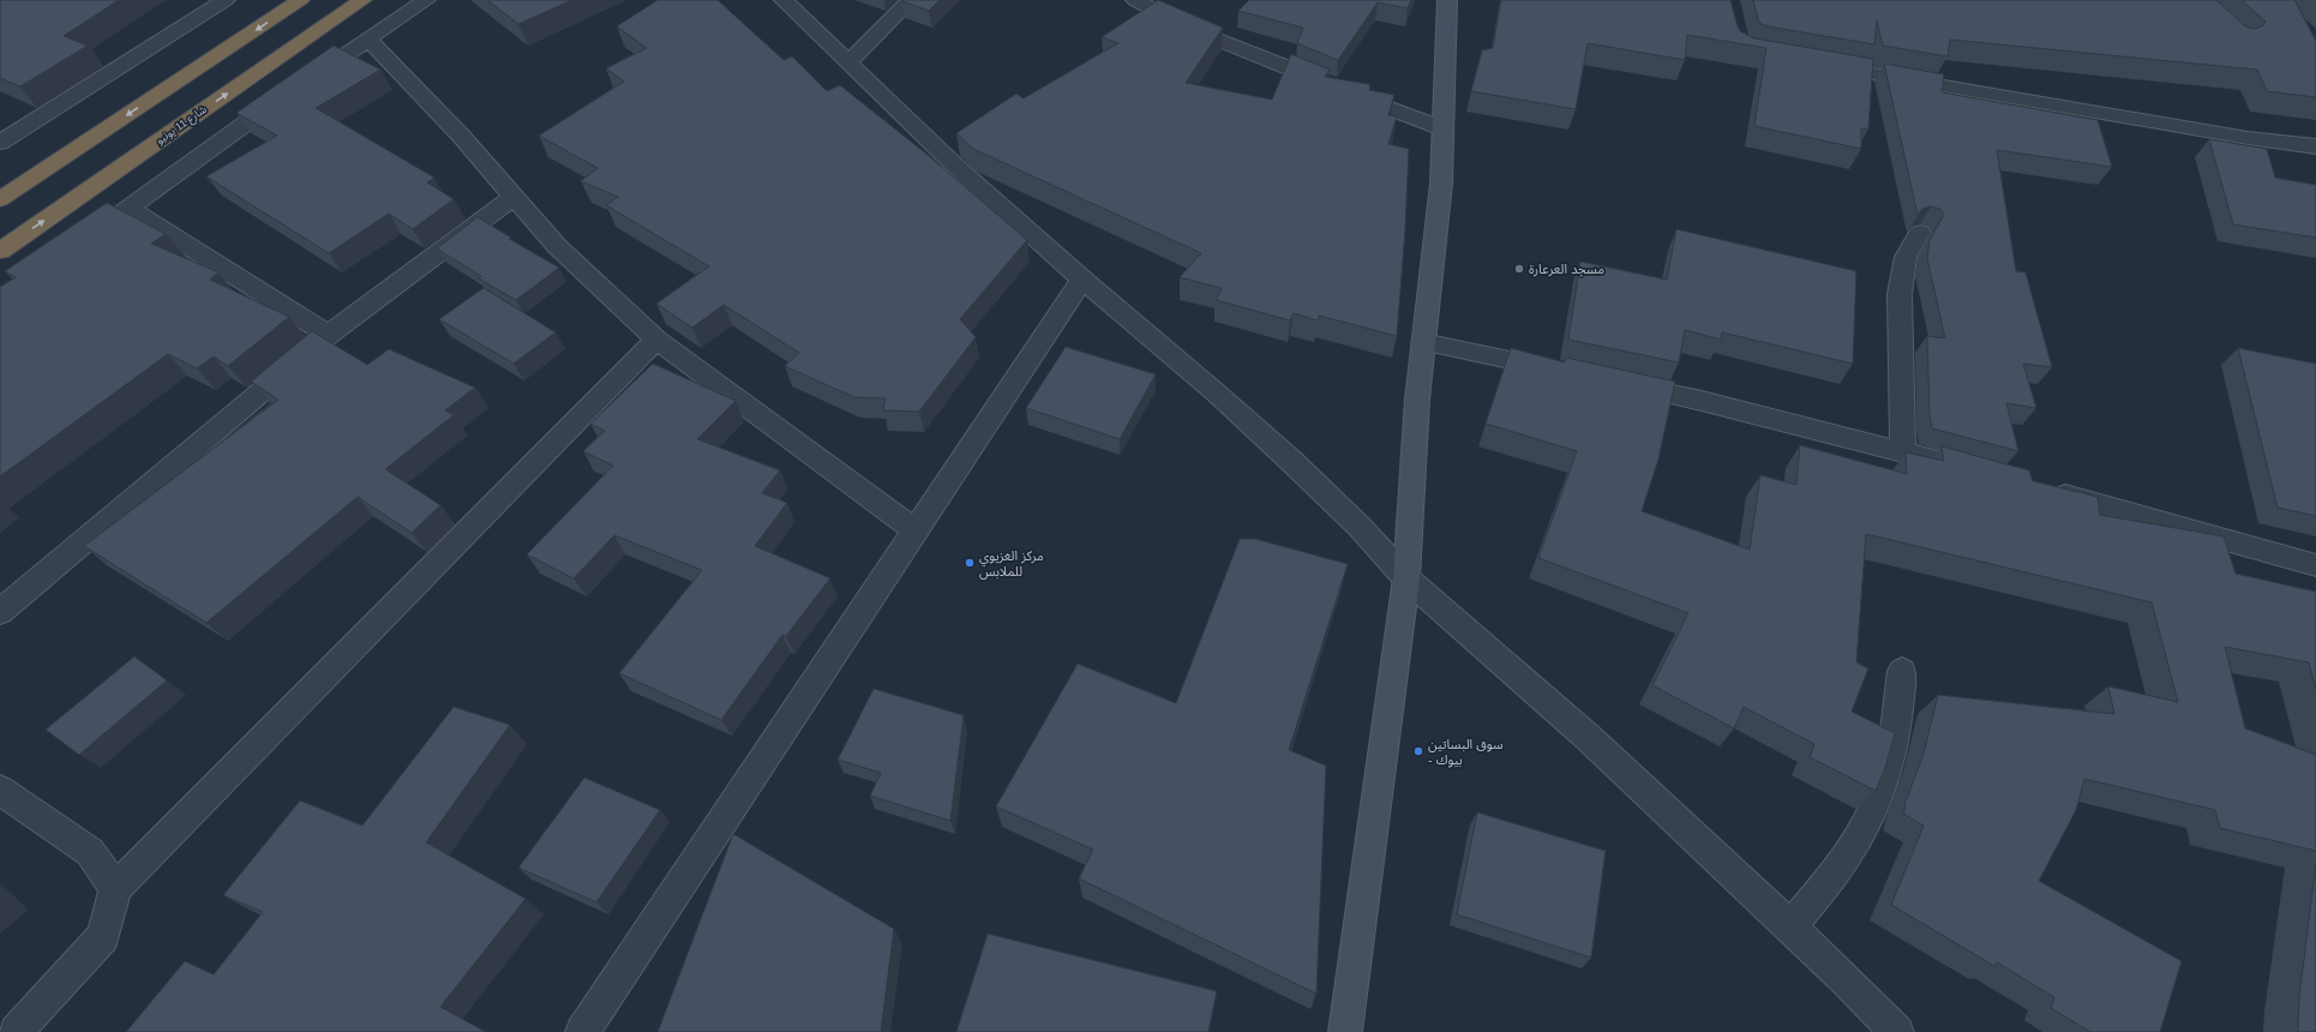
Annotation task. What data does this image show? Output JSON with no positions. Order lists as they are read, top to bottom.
{
  "streets": {
    "highway": ["شارع 11 يونيو"]
  },
  "places": ["مسجد العرعارة", "مركز الغزيوي للملابس", "سوق البساتين - بيوك"]
}
